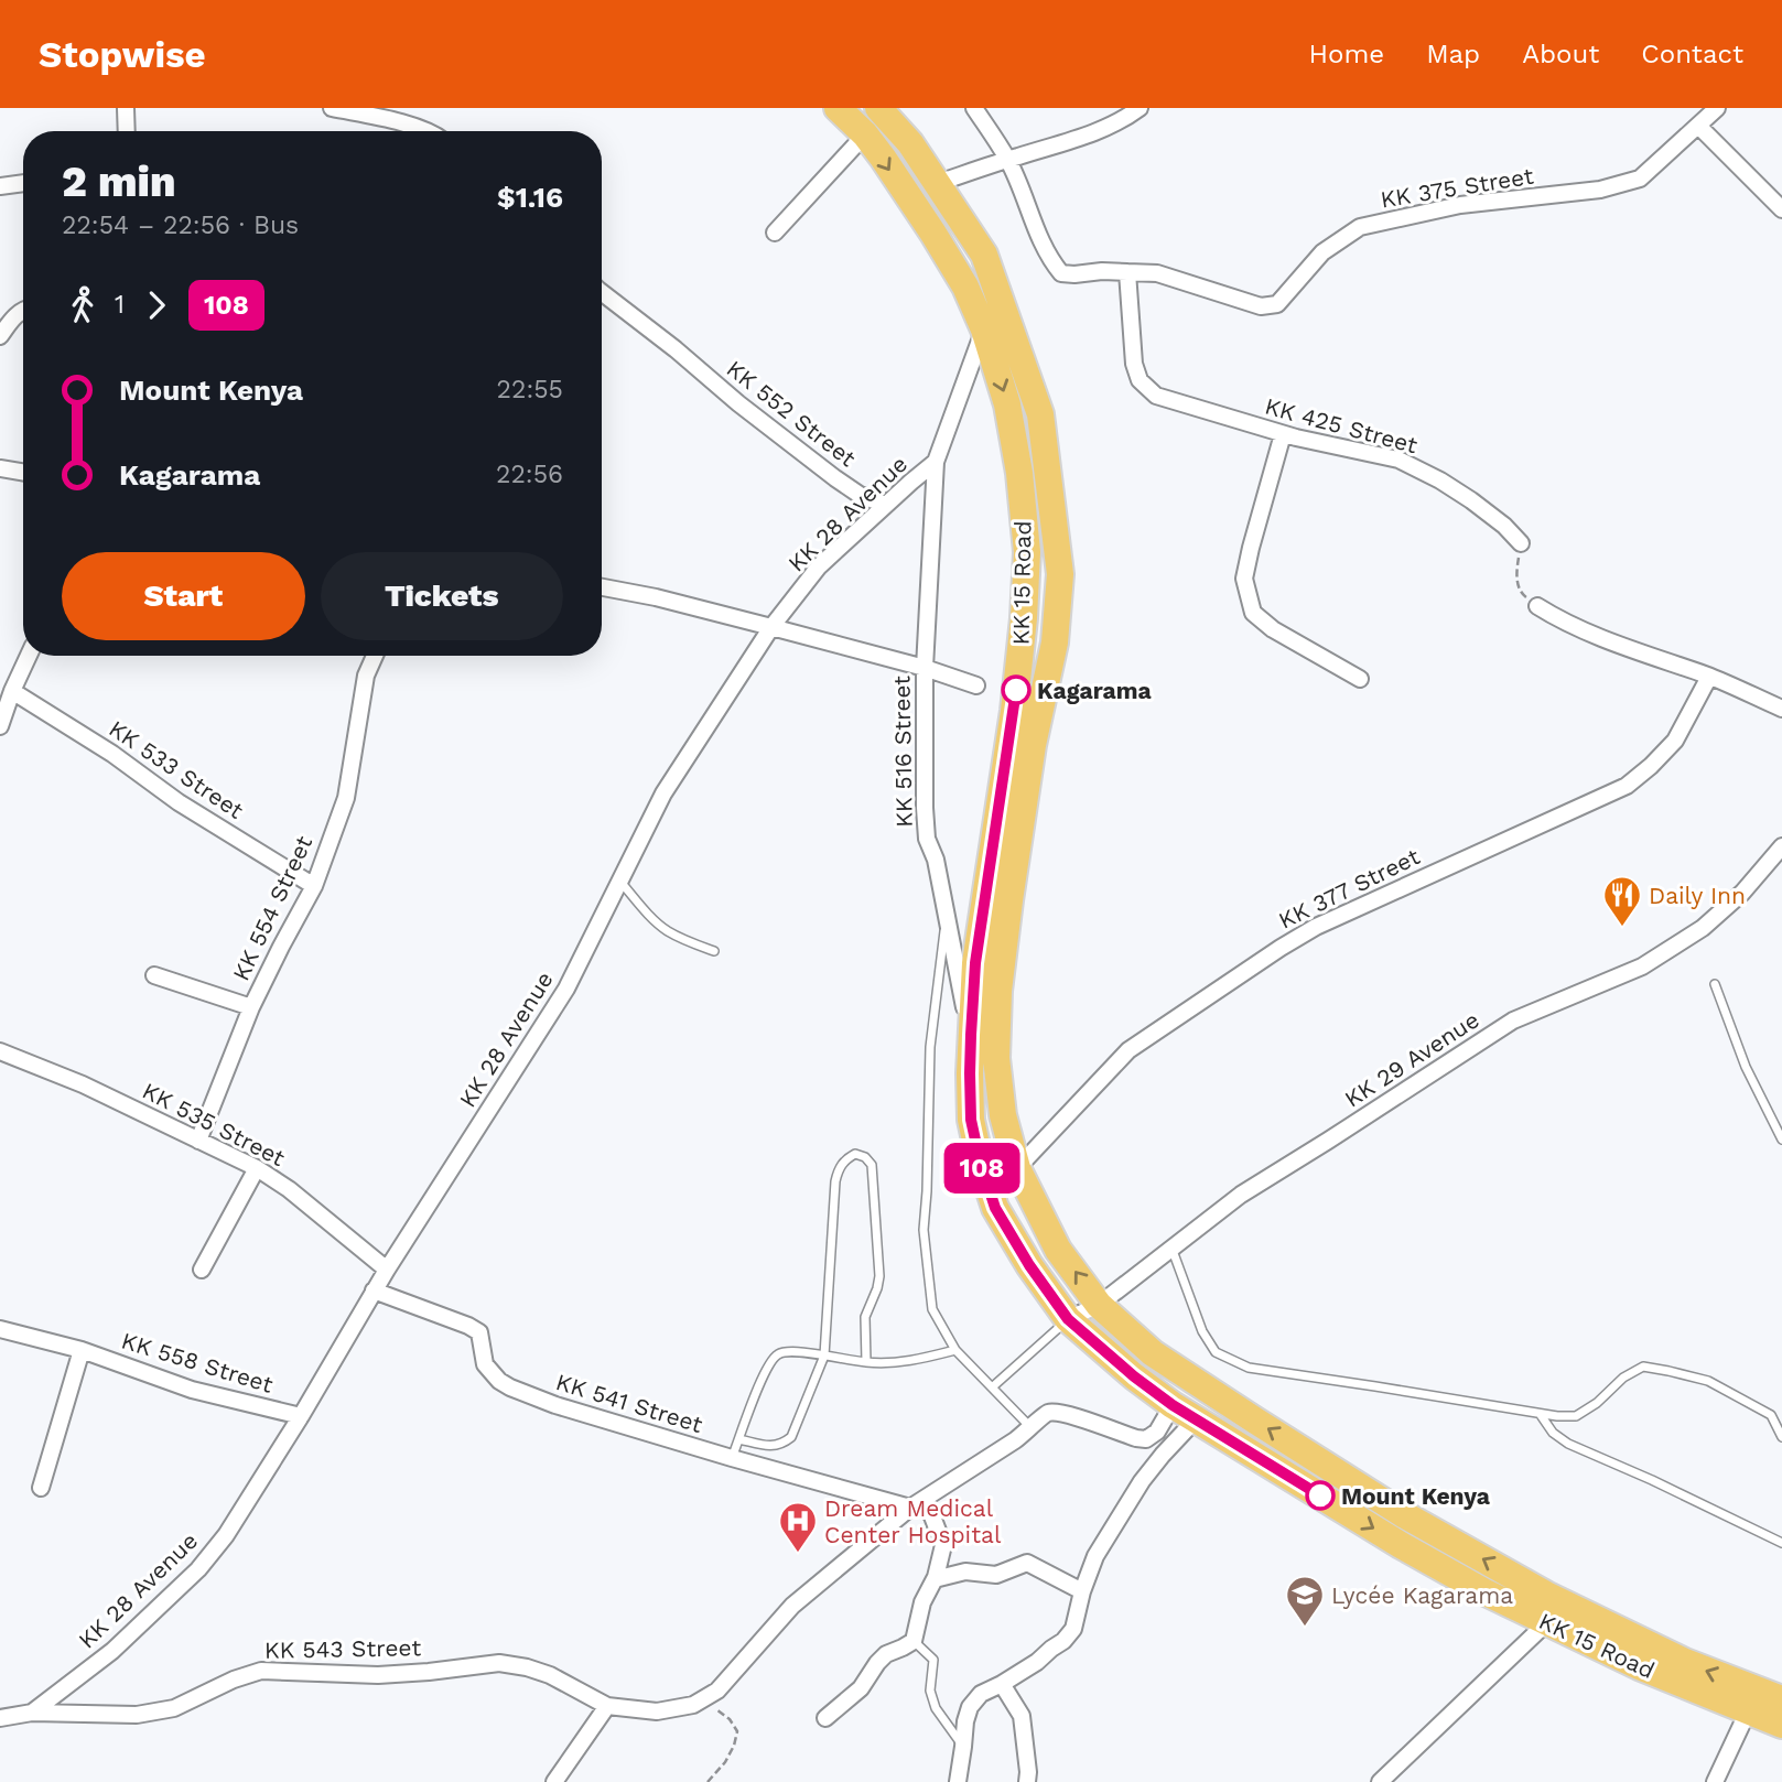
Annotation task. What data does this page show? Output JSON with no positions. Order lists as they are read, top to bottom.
{
  "streets": {
    "highway": ["KK 15 Road"],
    "street": [
      "KK 375 Street",
      "KK 552 Street",
      "KK 425 Street",
      "KK 28 Avenue",
      "KK 516 Street",
      "KK 533 Street",
      "KK 377 Street",
      "KK 554 Street",
      "KK 29 Avenue",
      "KK 535 Street",
      "KK 558 Street",
      "KK 541 Street",
      "KK 543 Street"
    ]
  },
  "crossings": [
    ["KK 375 Street", "KK 425 Street"],
    ["KK 552 Street", "KK 28 Avenue"],
    ["KK 28 Avenue", "KK 15 Road"],
    ["KK 28 Avenue", "KK 516 Street"],
    ["KK 28 Avenue", "KK 535 Street"],
    ["KK 28 Avenue", "KK 558 Street"],
    ["KK 28 Avenue", "KK 541 Street"],
    ["KK 28 Avenue", "KK 543 Street"],
    ["KK 15 Road", "KK 516 Street"],
    ["KK 15 Road", "KK 377 Street"],
    ["KK 15 Road", "KK 29 Avenue"],
    ["KK 533 Street", "KK 554 Street"],
    ["KK 554 Street", "KK 535 Street"]
  ],
  "places": {
    "other": ["Kagarama", "Mount Kenya"],
    "restaurant": ["Daily Inn"],
    "hospital": ["Dream Medical Center Hospital"],
    "school or university": ["Lycée Kagarama"]
  },
  "lines": ["bus line 108"],
  "page": {
    "header": "Stopwise",
    "nav": [
      "Home",
      "Map",
      "About",
      "Contact"
    ],
    "on_map": "108",
    "heading": ["2 min", "22:54 – 22:56 · Bus", "$1.16"],
    "legs": ["1", "108"],
    "list": [
      {
        "name": "Mount Kenya",
        "value": "22:55"
      },
      {
        "name": "Kagarama",
        "value": "22:56"
      }
    ],
    "buttons": ["Start", "Tickets"]
  }
}
